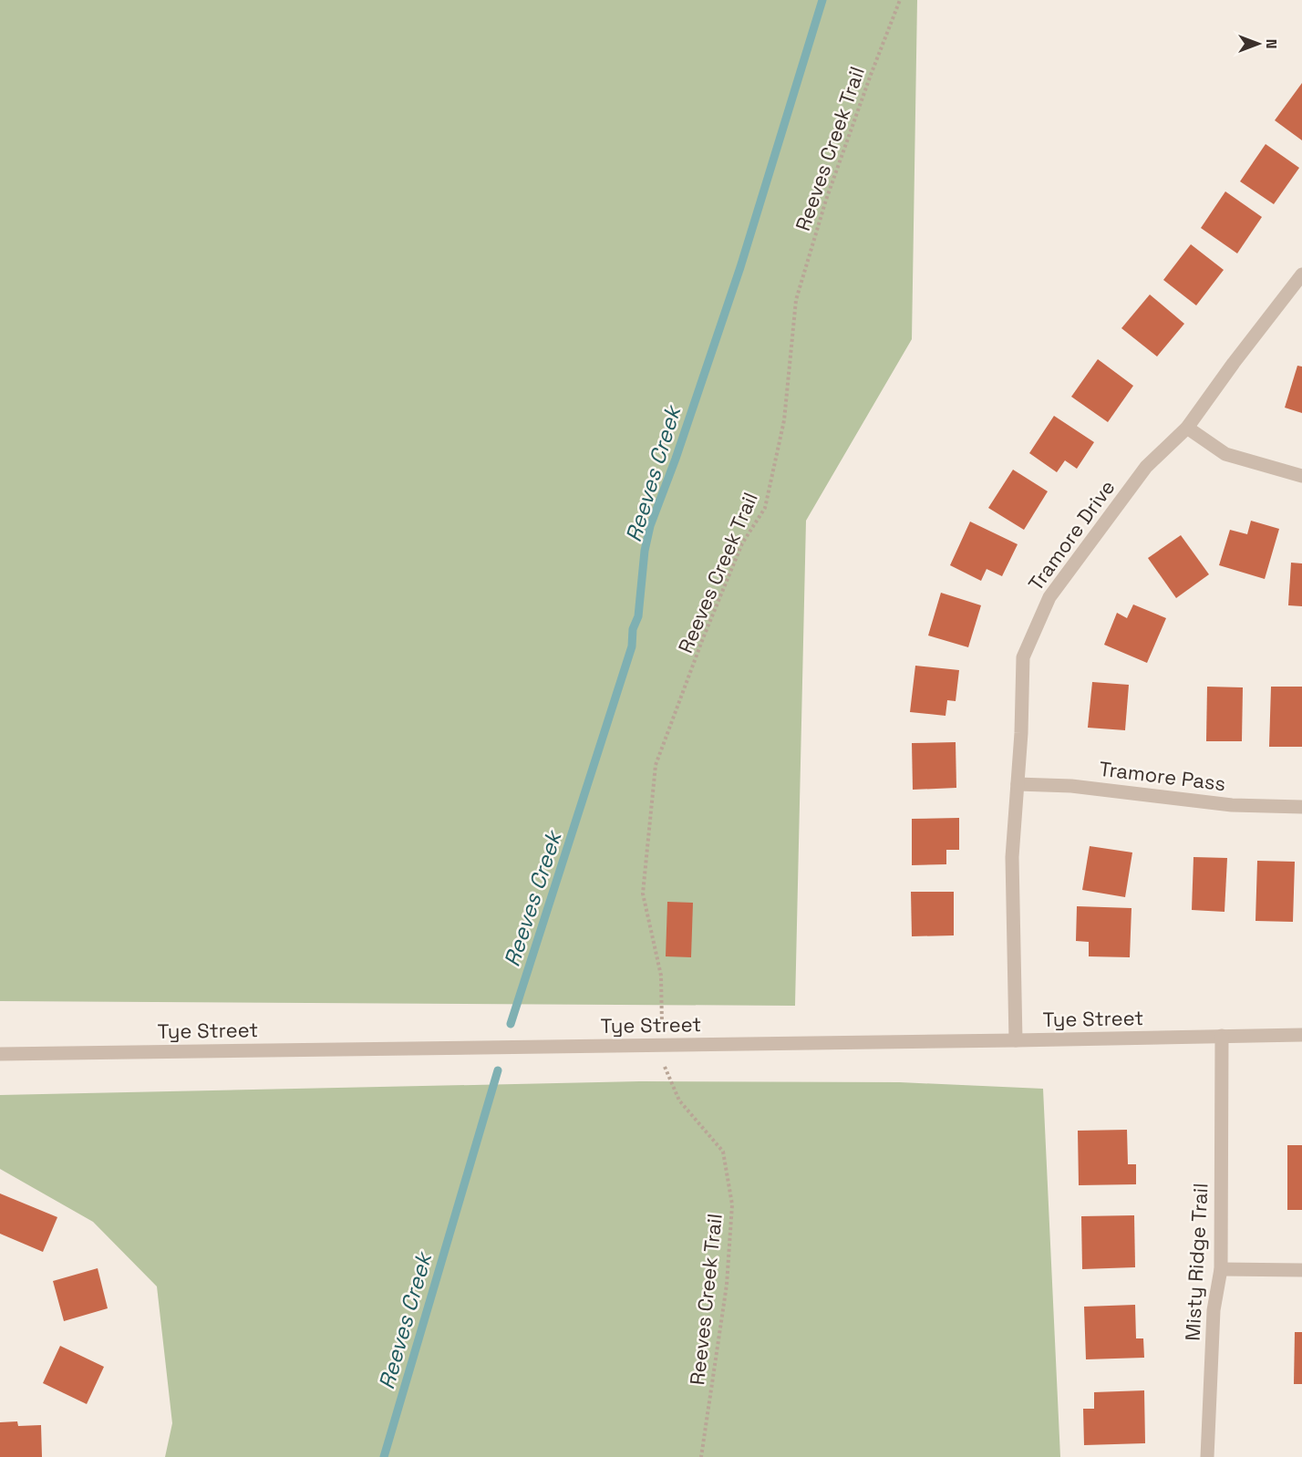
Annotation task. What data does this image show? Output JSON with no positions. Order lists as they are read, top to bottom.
{
  "streets": {
    "street": [
      "Tramore Drive",
      "Tramore Pass",
      "Tye Street",
      "Misty Ridge Trail"
    ],
    "path": ["Reeves Creek Trail"]
  },
  "crossings": [
    ["Tramore Drive", "Tramore Pass"],
    ["Tramore Drive", "Tye Street"],
    ["Tye Street", "Misty Ridge Trail"]
  ],
  "water": ["Reeves Creek"],
  "north": "right"
}
